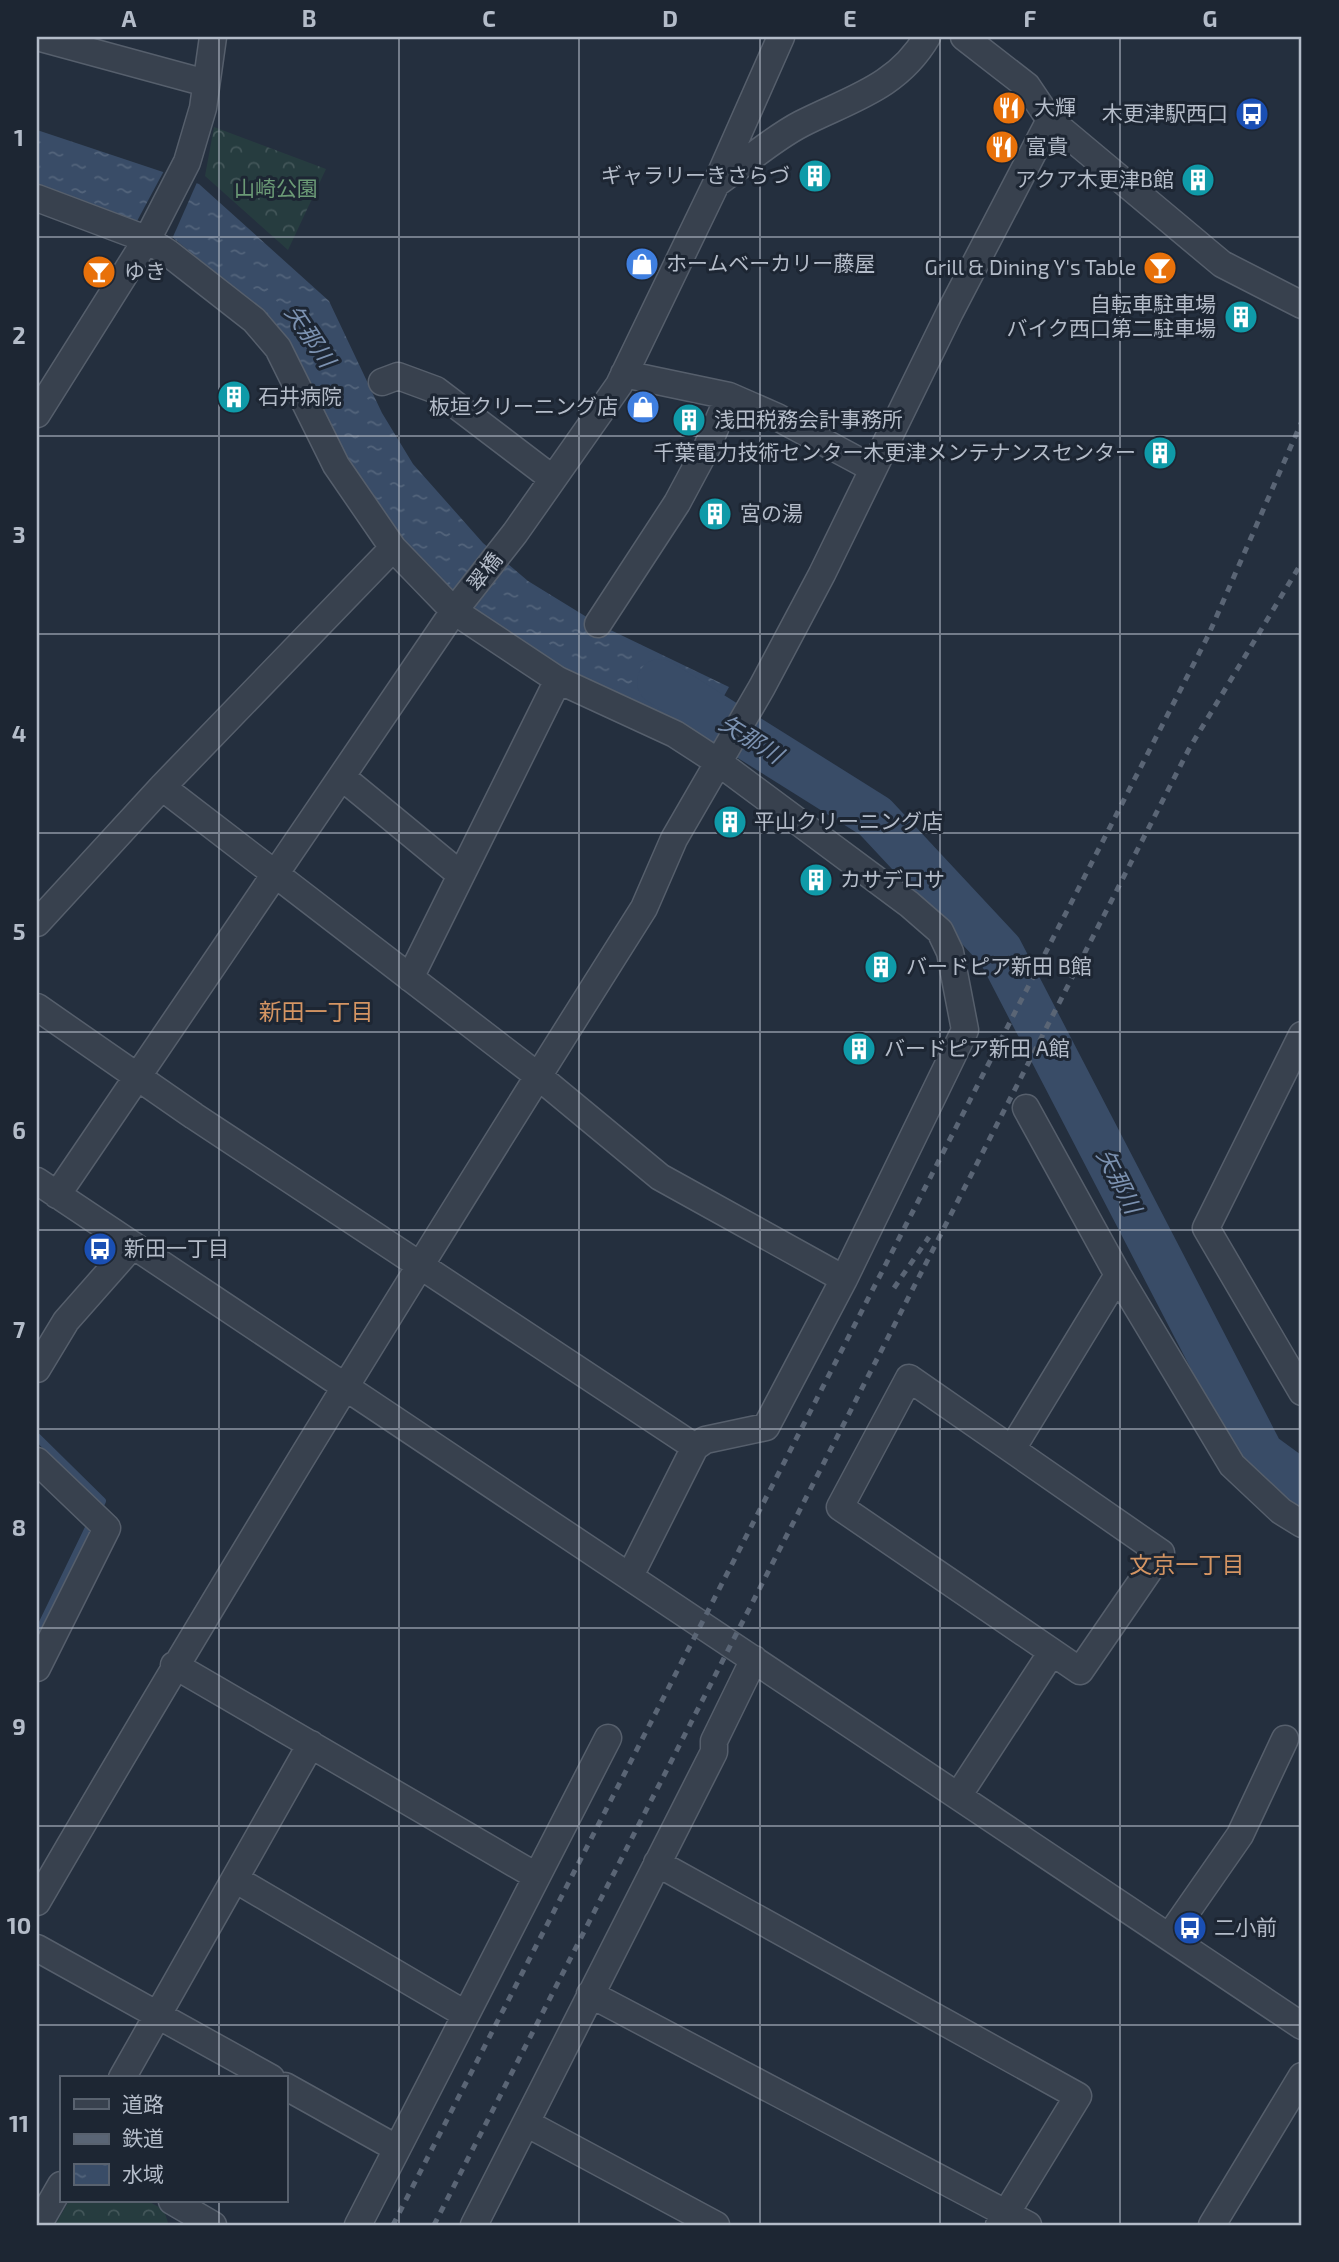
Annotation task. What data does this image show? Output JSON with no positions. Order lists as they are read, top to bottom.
{
  "streets": {
    "street": ["翠橋"]
  },
  "districts": ["新田一丁目", "文京一丁目"],
  "water": ["矢那川"],
  "parks": ["山崎公園"],
  "places": {
    "restaurant": ["大輝", "富貴"],
    "bus stop": ["木更津駅西口", "新田一丁目", "二小前"],
    "building": [
      "ギャラリーきさらづ",
      "アクア木更津B館",
      "自転車駐車場 バイク西口第二駐車場",
      "石井病院",
      "浅田税務会計事務所",
      "千葉電力技術センター木更津メンテナンスセンター",
      "宮の湯",
      "平山クリーニング店",
      "カサデロサ",
      "バードピア新田 B館",
      "バードピア新田 A館"
    ],
    "shop": ["ホームベーカリー藤屋", "板垣クリーニング店"],
    "bar": ["Grill & Dining Y's Table", "ゆき"]
  },
  "legend": ["道路", "鉄道", "水域"],
  "grid": {
    "columns": [
      "A",
      "B",
      "C",
      "D",
      "E",
      "F",
      "G"
    ],
    "rows": [
      "1",
      "2",
      "3",
      "4",
      "5",
      "6",
      "7",
      "8",
      "9",
      "10",
      "11"
    ]
  }
}
